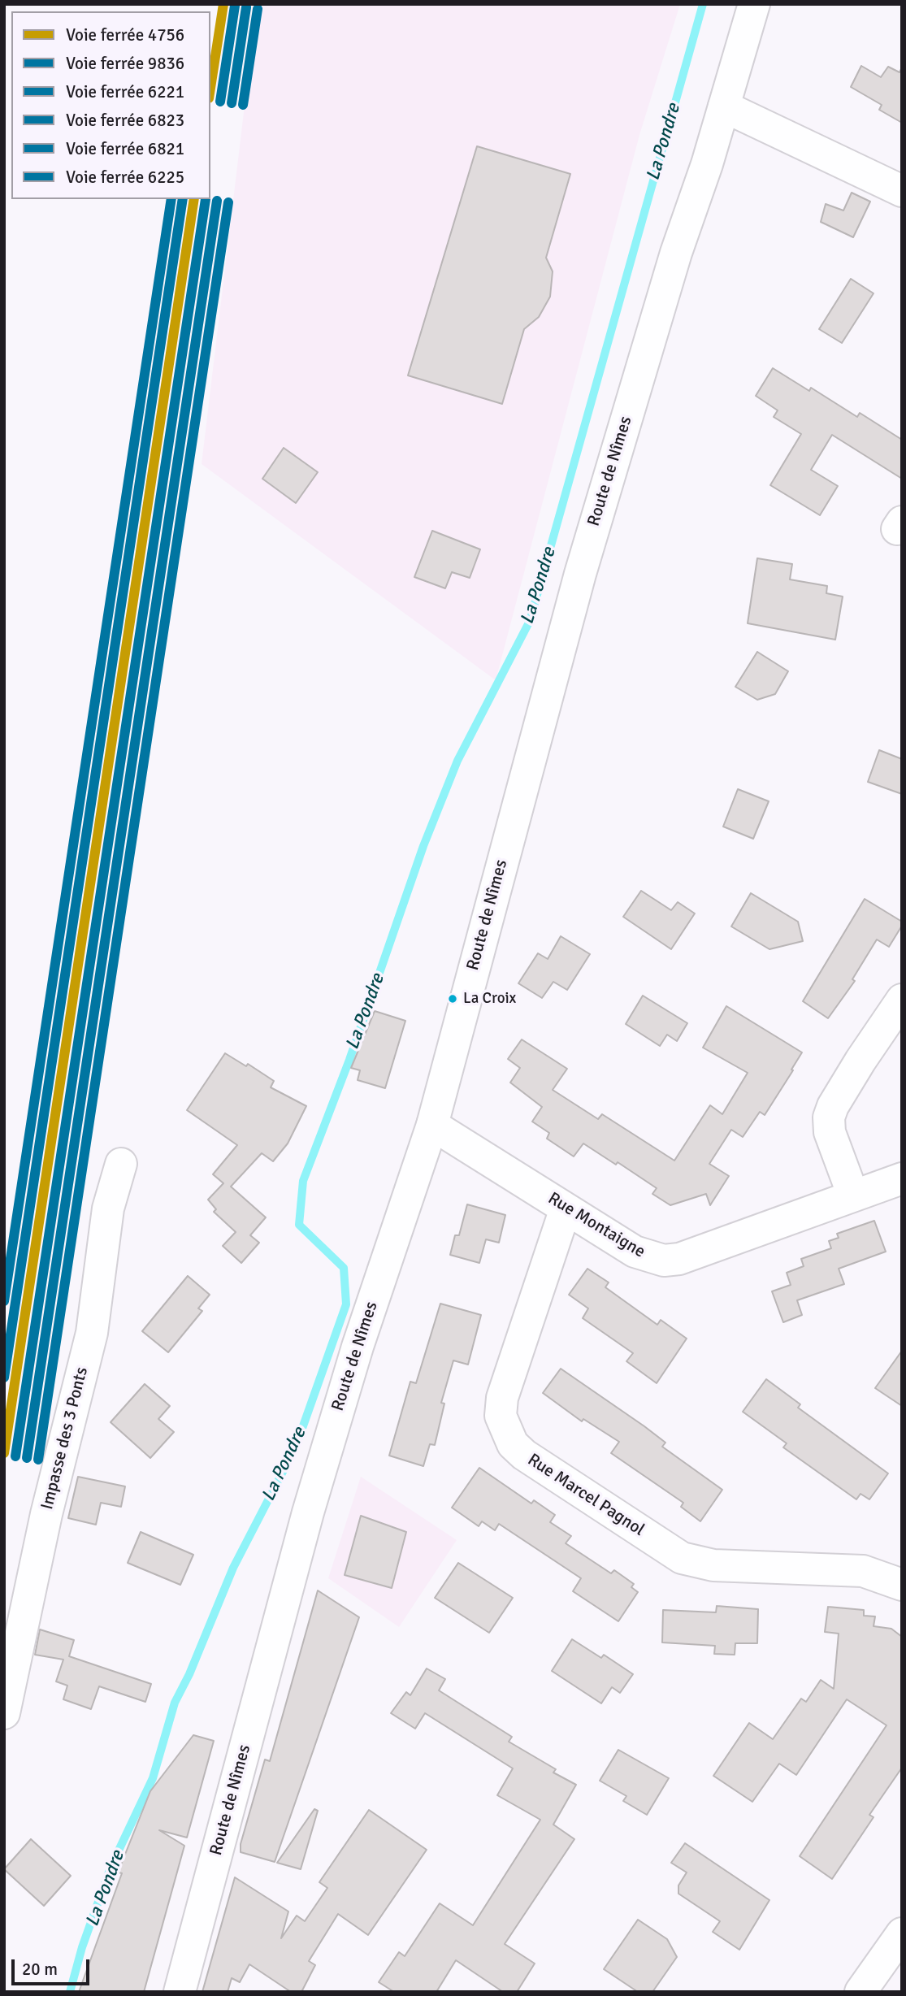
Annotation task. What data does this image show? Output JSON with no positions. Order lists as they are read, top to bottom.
{
  "streets": {
    "street": [
      "Route de Nîmes",
      "Rue Montaigne",
      "Impasse des 3 Ponts",
      "Rue Marcel Pagnol"
    ]
  },
  "crossings": [
    ["Route de Nîmes", "Rue Montaigne"],
    ["Rue Montaigne", "Rue Marcel Pagnol"]
  ],
  "water": ["La Pondre"],
  "places": ["La Croix"],
  "lines": [
    "rail line 4756",
    "rail line 9836",
    "rail line 6823",
    "rail line 6225",
    "rail line 6221",
    "rail line 6821"
  ],
  "legend": [
    "Voie ferrée 4756",
    "Voie ferrée 9836",
    "Voie ferrée 6221",
    "Voie ferrée 6823",
    "Voie ferrée 6821",
    "Voie ferrée 6225"
  ],
  "scale_bar": "20 m"
}
